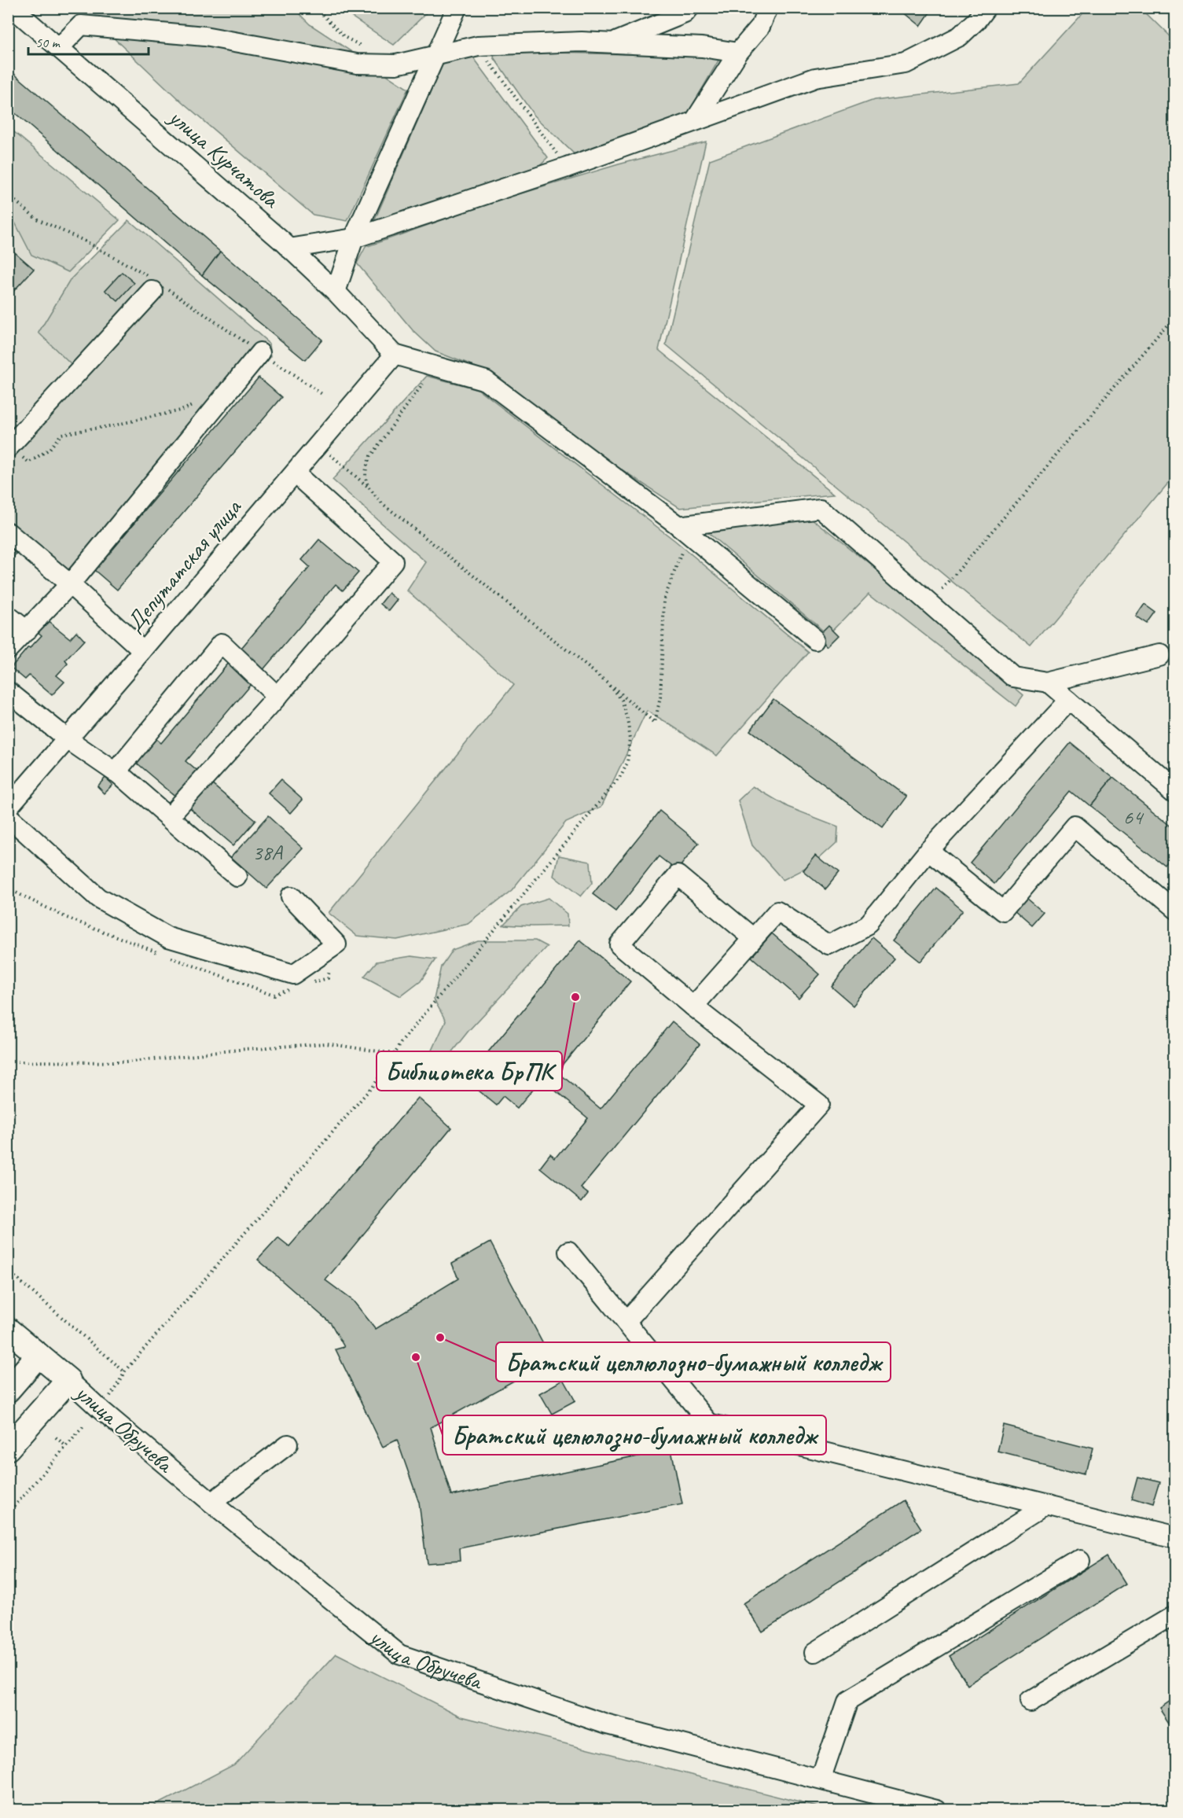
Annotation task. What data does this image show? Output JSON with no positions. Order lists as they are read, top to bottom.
{
  "streets": {
    "main road": ["улица Обручева"],
    "street": ["улица Курчатова", "Депутатская улица"]
  },
  "crossings": [
    ["улица Курчатова", "Депутатская улица"]
  ],
  "places": ["Библиотека БрПК", "Братский целлюлозно-бумажный колледж", "Братский целюлозно-бумажный колледж"],
  "house_numbers": ["64", "38А"],
  "scale_bar": "50 m"
}
